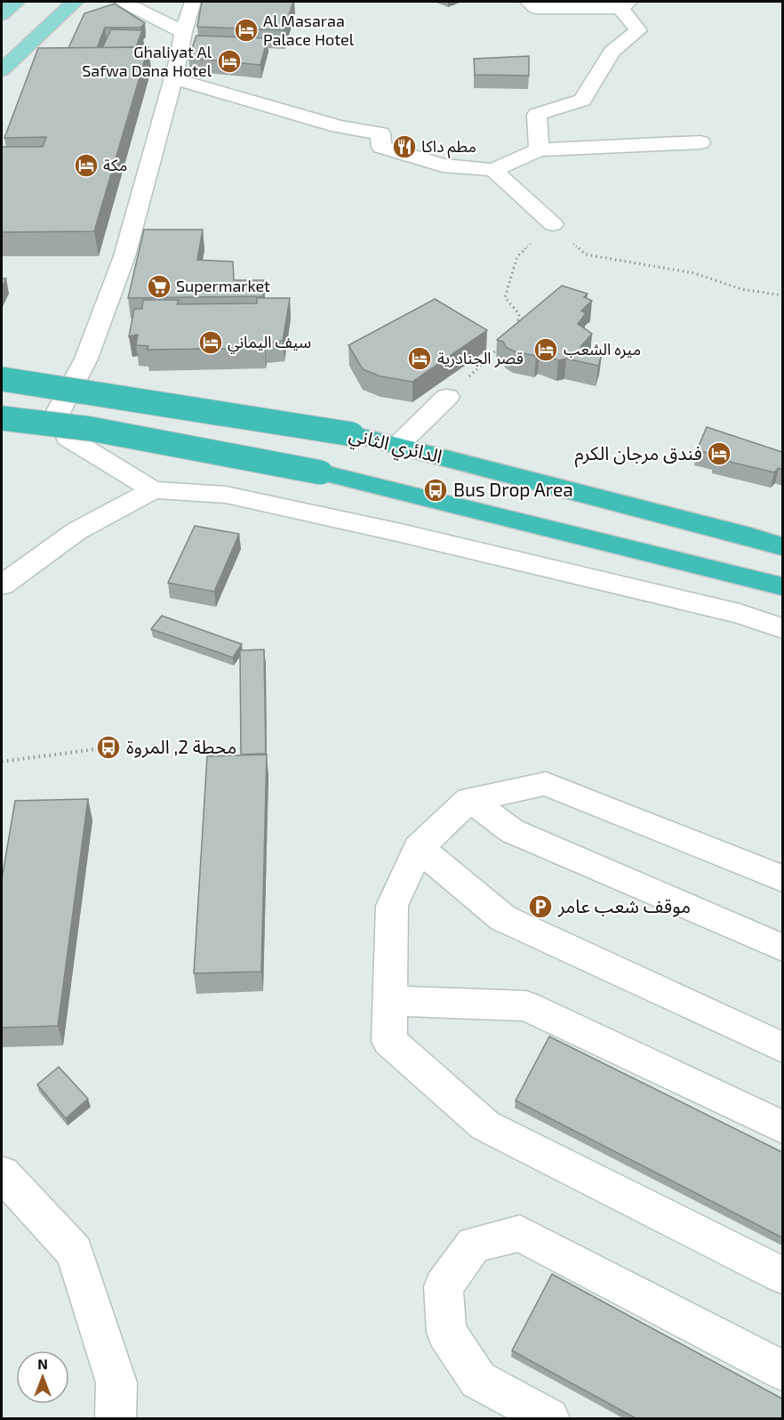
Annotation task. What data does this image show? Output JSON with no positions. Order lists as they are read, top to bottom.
{
  "streets": {
    "highway": ["الدائري الثاني"]
  },
  "places": {
    "hotel": [
      "Al Masaraa Palace Hotel",
      "Ghaliyat Al Safwa Dana Hotel",
      "مكة",
      "سيف اليماني",
      "ميره الشعب",
      "قصر الجنادرية",
      "فندق مرجان الكرم"
    ],
    "restaurant": ["مطم داكا"],
    "supermarket": ["Supermarket"],
    "bus stop": ["Bus Drop Area", "محطة 2, المروة"],
    "parking": ["موقف شعب عامر"]
  },
  "north": "top"
}
